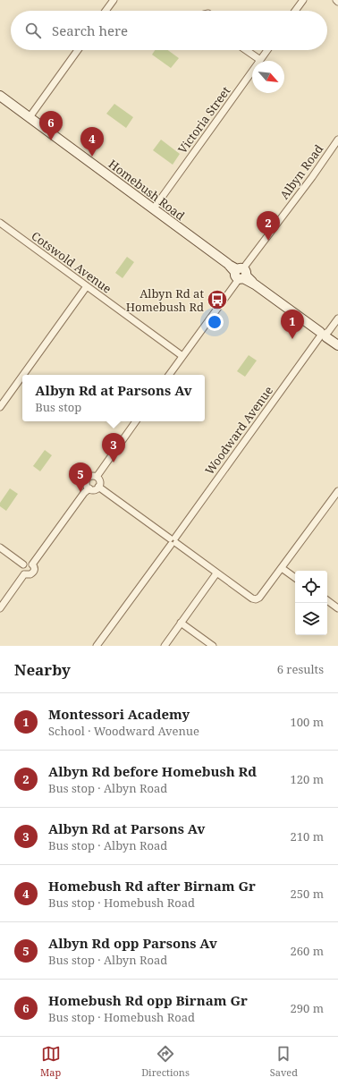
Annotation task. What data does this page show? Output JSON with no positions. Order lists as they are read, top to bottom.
{
  "streets": {
    "main road": ["Homebush Road"],
    "street": [
      "Victoria Street",
      "Albyn Road",
      "Cotswold Avenue",
      "Woodward Avenue"
    ]
  },
  "crossings": [
    ["Victoria Street", "Homebush Road"],
    ["Albyn Road", "Homebush Road"],
    ["Albyn Road", "Cotswold Avenue"],
    ["Homebush Road", "Woodward Avenue"]
  ],
  "places": {
    "bus stop": ["Albyn Rd at Homebush Rd"]
  },
  "north": "bottom right",
  "page": {
    "search": "Search here",
    "pins": [
      "6",
      "4",
      "2",
      "1",
      "3",
      "5"
    ],
    "popup": ["Albyn Rd at Parsons Av", "Bus stop"],
    "heading": ["Nearby", "6 results"],
    "list": [
      {
        "mark": "1",
        "name": "Montessori Academy",
        "note": "School · Woodward Avenue",
        "value": "100 m"
      },
      {
        "mark": "2",
        "name": "Albyn Rd before Homebush Rd",
        "note": "Bus stop · Albyn Road",
        "value": "120 m"
      },
      {
        "mark": "3",
        "name": "Albyn Rd at Parsons Av",
        "note": "Bus stop · Albyn Road",
        "value": "210 m"
      },
      {
        "mark": "4",
        "name": "Homebush Rd after Birnam Gr",
        "note": "Bus stop · Homebush Road",
        "value": "250 m"
      },
      {
        "mark": "5",
        "name": "Albyn Rd opp Parsons Av",
        "note": "Bus stop · Albyn Road",
        "value": "260 m"
      },
      {
        "mark": "6",
        "name": "Homebush Rd opp Birnam Gr",
        "note": "Bus stop · Homebush Road",
        "value": "290 m"
      }
    ],
    "nav": ["Map", "Directions", "Saved"]
  }
}
